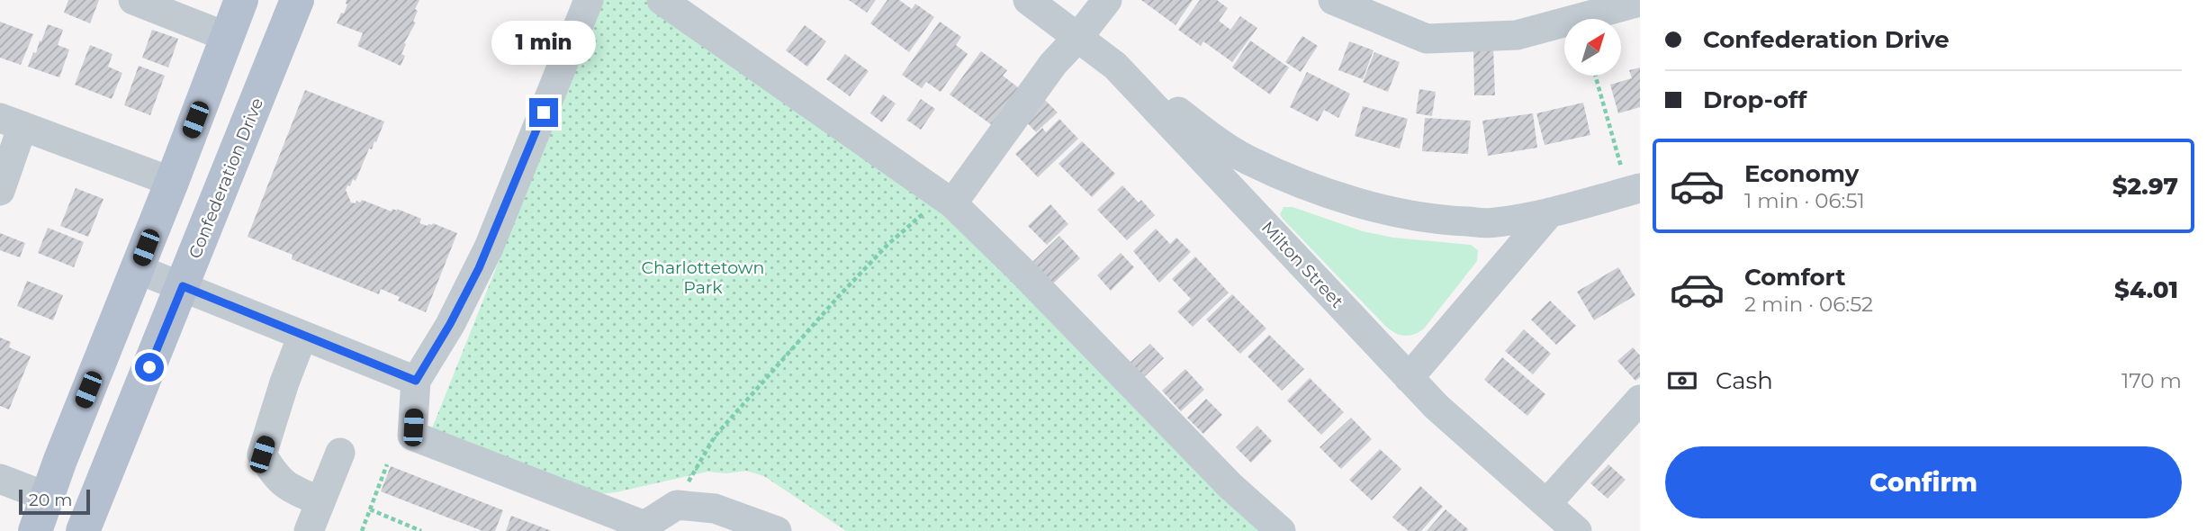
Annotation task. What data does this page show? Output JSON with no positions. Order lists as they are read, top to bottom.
{
  "streets": {
    "main road": ["Confederation Drive"],
    "street": ["Milton Street"]
  },
  "parks": ["Charlottetown Park"],
  "scale_bar": "20 m",
  "north": "top right",
  "page": {
    "banner": ["Confederation Drive", "Drop-off"],
    "bubble": "1 min",
    "list": [
      {
        "name": "Economy",
        "note": "1 min · 06:51",
        "value": "$2.97"
      },
      {
        "name": "Comfort",
        "note": "2 min · 06:52",
        "value": "$4.01"
      }
    ],
    "pay": ["Cash", "170 m"],
    "buttons": "Confirm",
    "scale": "20 m"
  }
}
